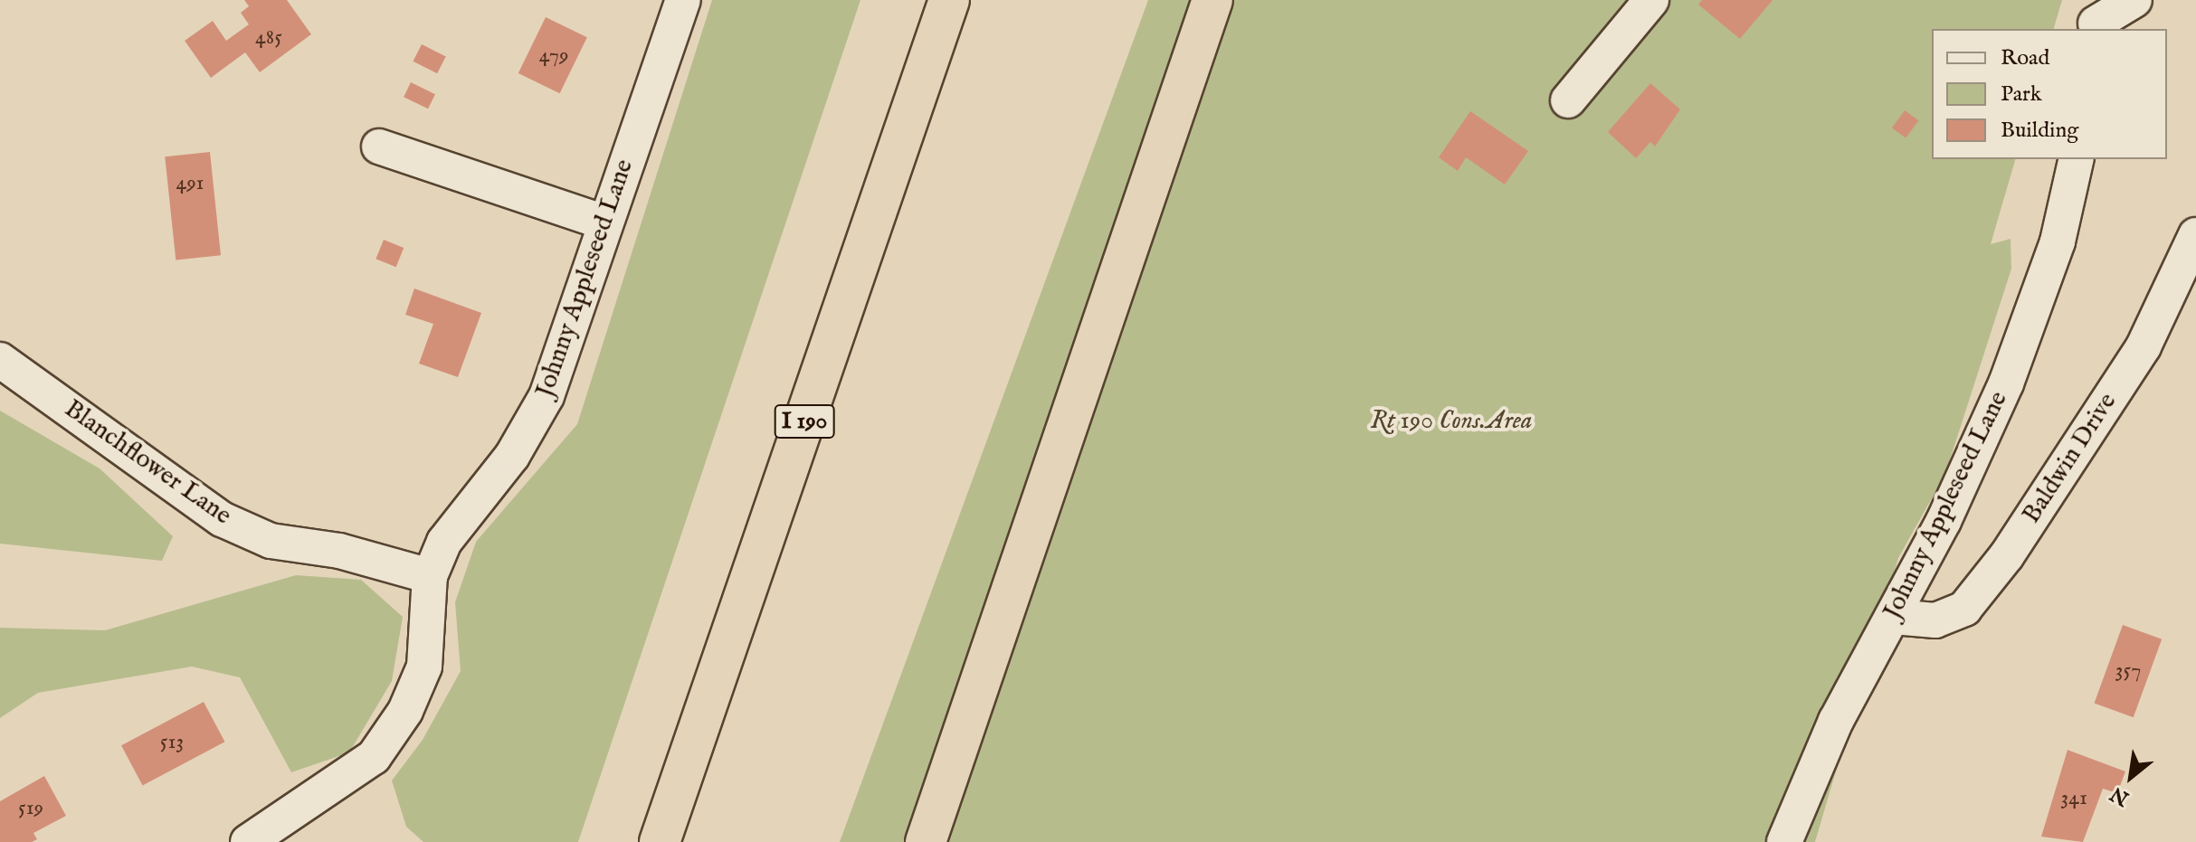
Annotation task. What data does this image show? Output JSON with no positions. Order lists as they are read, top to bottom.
{
  "streets": {
    "highway": ["I 190"],
    "street": ["Johnny Appleseed Lane", "Baldwin Drive", "Blanchflower Lane"]
  },
  "crossings": [
    ["Johnny Appleseed Lane", "Baldwin Drive"],
    ["Johnny Appleseed Lane", "Blanchflower Lane"]
  ],
  "parks": ["Rt 190 Cons.Area"],
  "house_numbers": [
    "485",
    "479",
    "491",
    "357",
    "513",
    "341",
    "519"
  ],
  "legend": ["Road", "Park", "Building"],
  "north": "bottom left"
}
